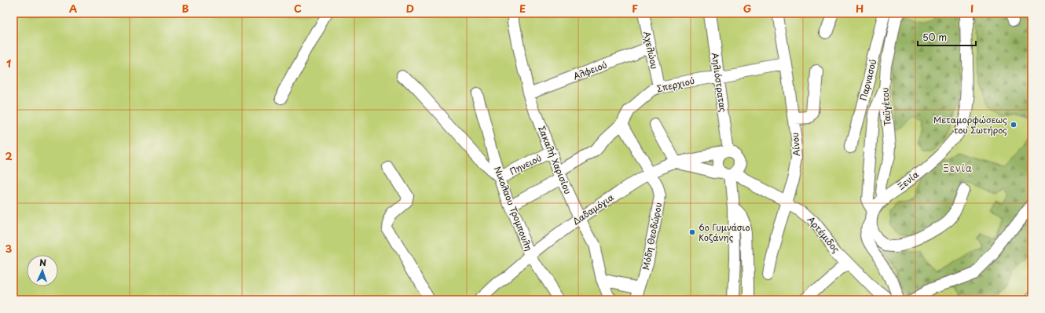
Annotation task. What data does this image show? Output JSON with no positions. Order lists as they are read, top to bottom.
{
  "streets": {
    "street": [
      "Αχελώου",
      "Αλφειού",
      "Παρνασού",
      "Αηλιόστρατας",
      "Σπερχιού",
      "Ταϋγέτου",
      "Αίνου",
      "Σακαλή Χαρισίου",
      "Πηνειού",
      "Ξενία",
      "Νικολαου Τρομπουλη",
      "Δαδαμόγια",
      "Αρτέμιδος",
      "Μόδη Θεοδώρου"
    ]
  },
  "crossings": [
    ["Αχελώου", "Αλφειού"],
    ["Αχελώου", "Σπερχιού"],
    ["Αλφειού", "Σακαλή Χαρισίου"],
    ["Αηλιόστρατας", "Σπερχιού"],
    ["Αηλιόστρατας", "Δαδαμόγια"],
    ["Αηλιόστρατας", "Αρτέμιδος"],
    ["Σπερχιού", "Αίνου"],
    ["Σπερχιού", "Σακαλή Χαρισίου"],
    ["Σπερχιού", "Νικολαου Τρομπουλη"],
    ["Σπερχιού", "Μόδη Θεοδώρου"],
    ["Ταϋγέτου", "Ξενία"],
    ["Αίνου", "Αρτέμιδος"],
    ["Σακαλή Χαρισίου", "Πηνειού"],
    ["Σακαλή Χαρισίου", "Δαδαμόγια"],
    ["Πηνειού", "Νικολαου Τρομπουλη"],
    ["Νικολαου Τρομπουλη", "Δαδαμόγια"],
    ["Δαδαμόγια", "Αρτέμιδος"],
    ["Δαδαμόγια", "Μόδη Θεοδώρου"]
  ],
  "districts": ["Ξενία"],
  "places": ["Μεταμορφώσεως του Σωτήρος", "6ο Γυμνάσιο Κοζάνης"],
  "scale_bar": "50 m",
  "north": "top",
  "grid": {
    "columns": [
      "A",
      "B",
      "C",
      "D",
      "E",
      "F",
      "G",
      "H",
      "I"
    ],
    "rows": ["1", "2", "3"]
  }
}
